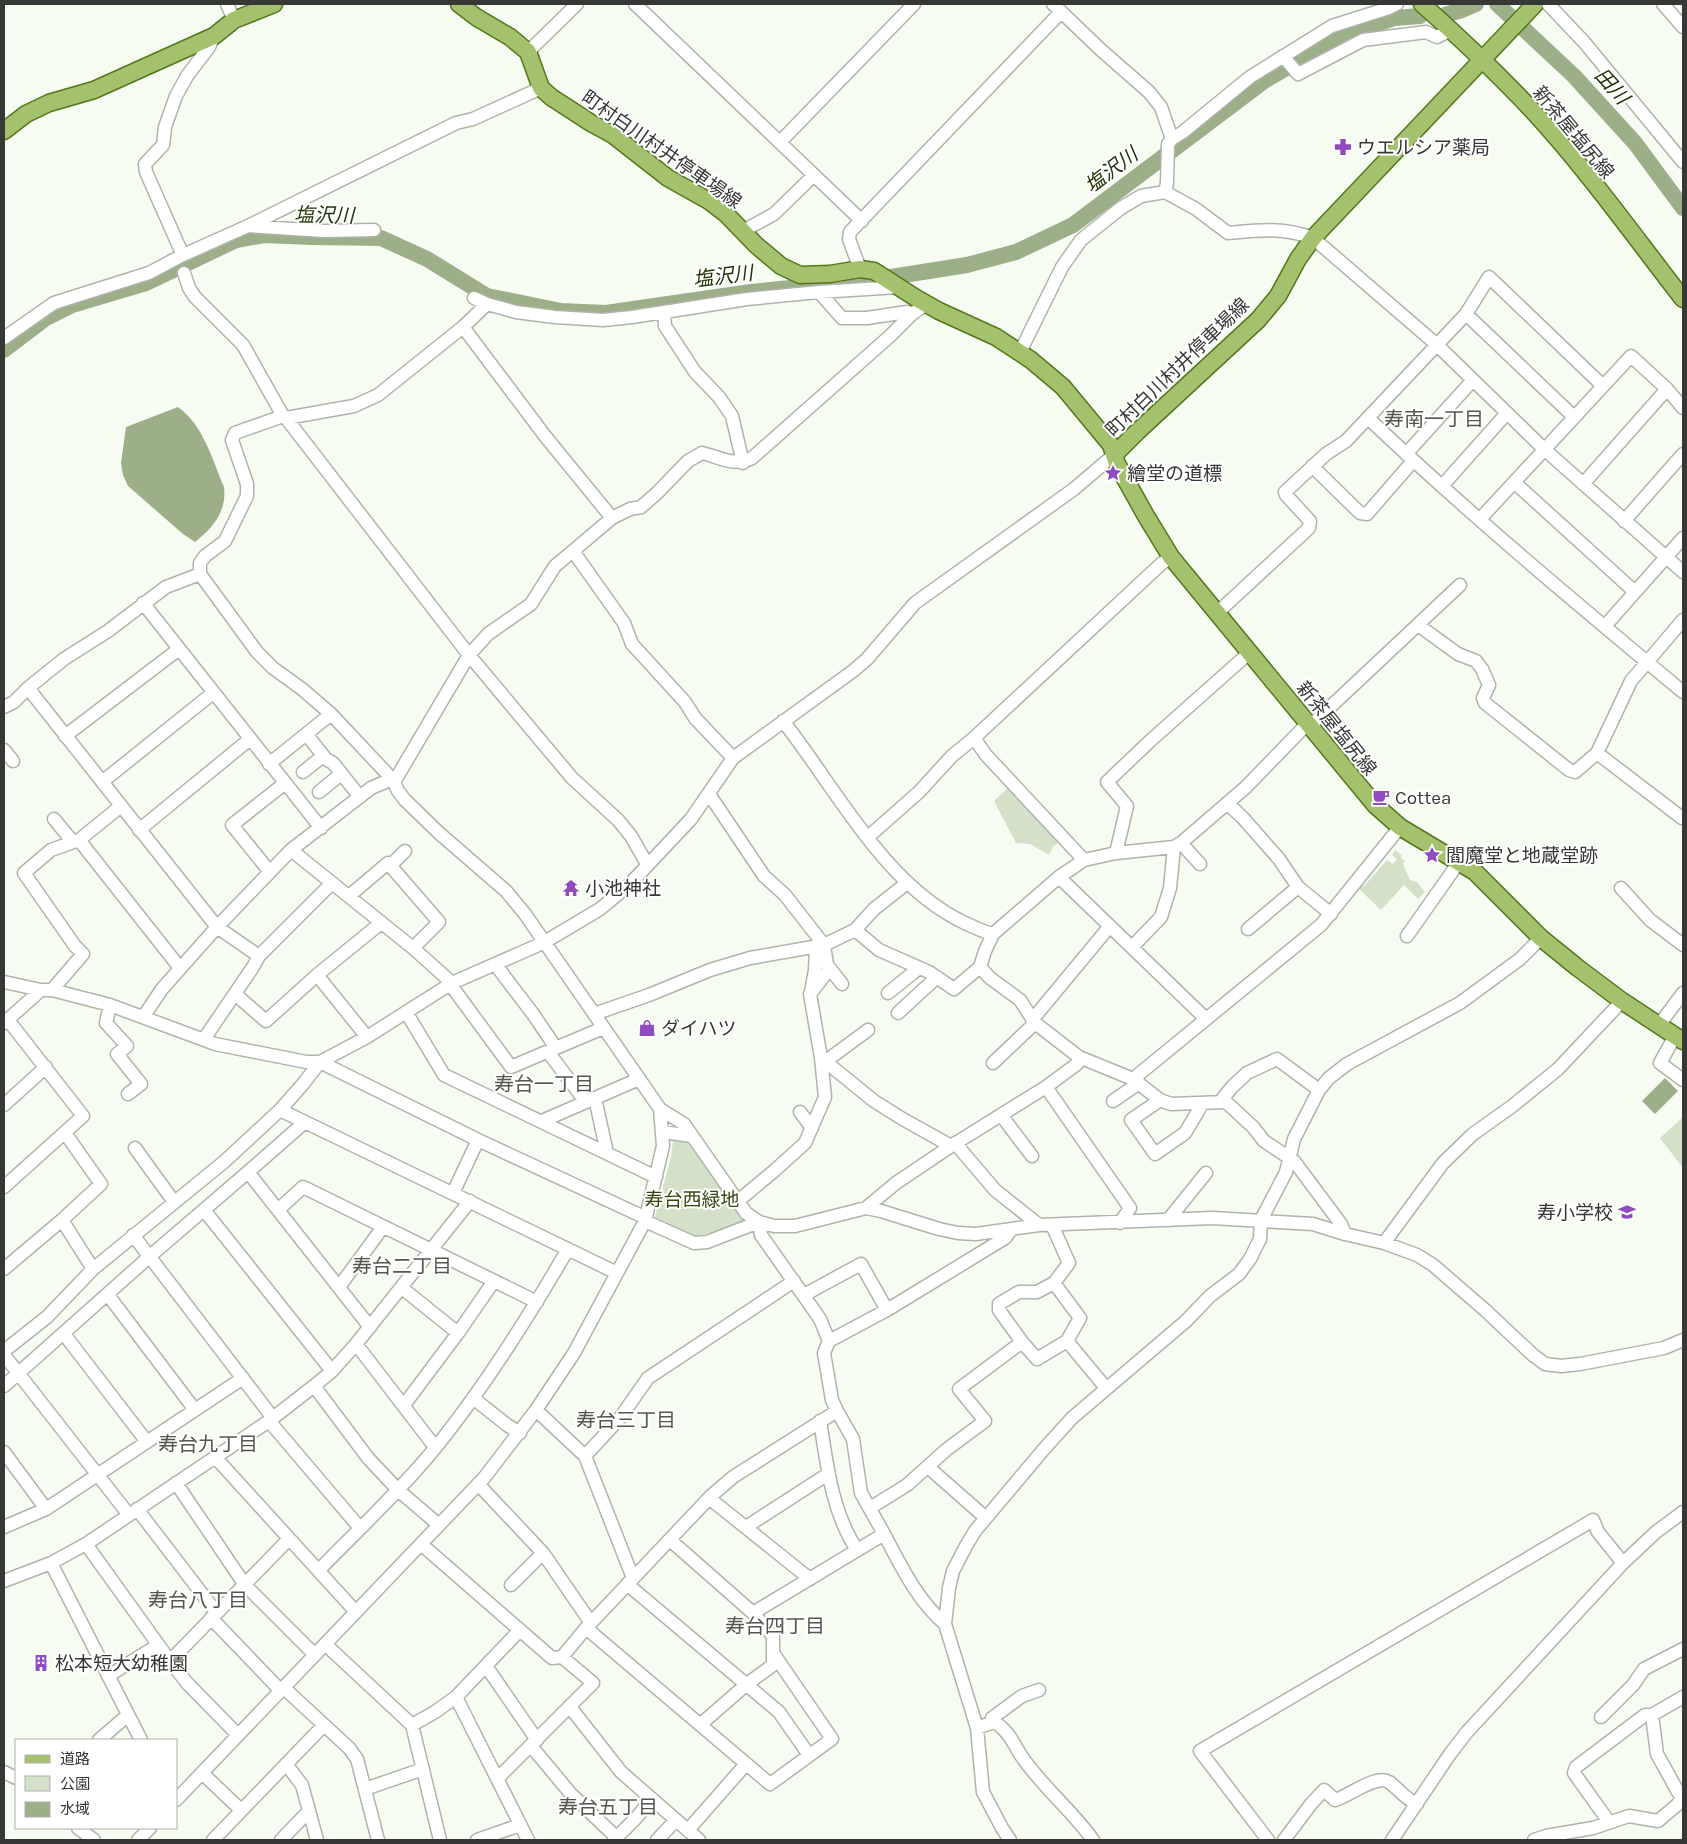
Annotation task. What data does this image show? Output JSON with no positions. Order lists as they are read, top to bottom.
{
  "streets": {
    "main road": ["新茶屋塩尻線", "町村白川村井停車場線"]
  },
  "crossings": [
    ["新茶屋塩尻線", "町村白川村井停車場線"]
  ],
  "districts": [
    "寿南一丁目",
    "寿台一丁目",
    "寿台二丁目",
    "寿台三丁目",
    "寿台九丁目",
    "寿台八丁目",
    "寿台四丁目",
    "寿台五丁目"
  ],
  "water": ["田川", "塩沢川"],
  "parks": ["寿台西緑地"],
  "places": {
    "pharmacy": ["ウエルシア薬局"],
    "place": ["繪堂の道標", "閻魔堂と地蔵堂跡"],
    "cafe": ["Cottea"],
    "temple": ["小池神社"],
    "shop": ["ダイハツ"],
    "school or university": ["寿小学校"],
    "building": ["松本短大幼稚園"]
  },
  "legend": ["道路", "公園", "水域"]
}
